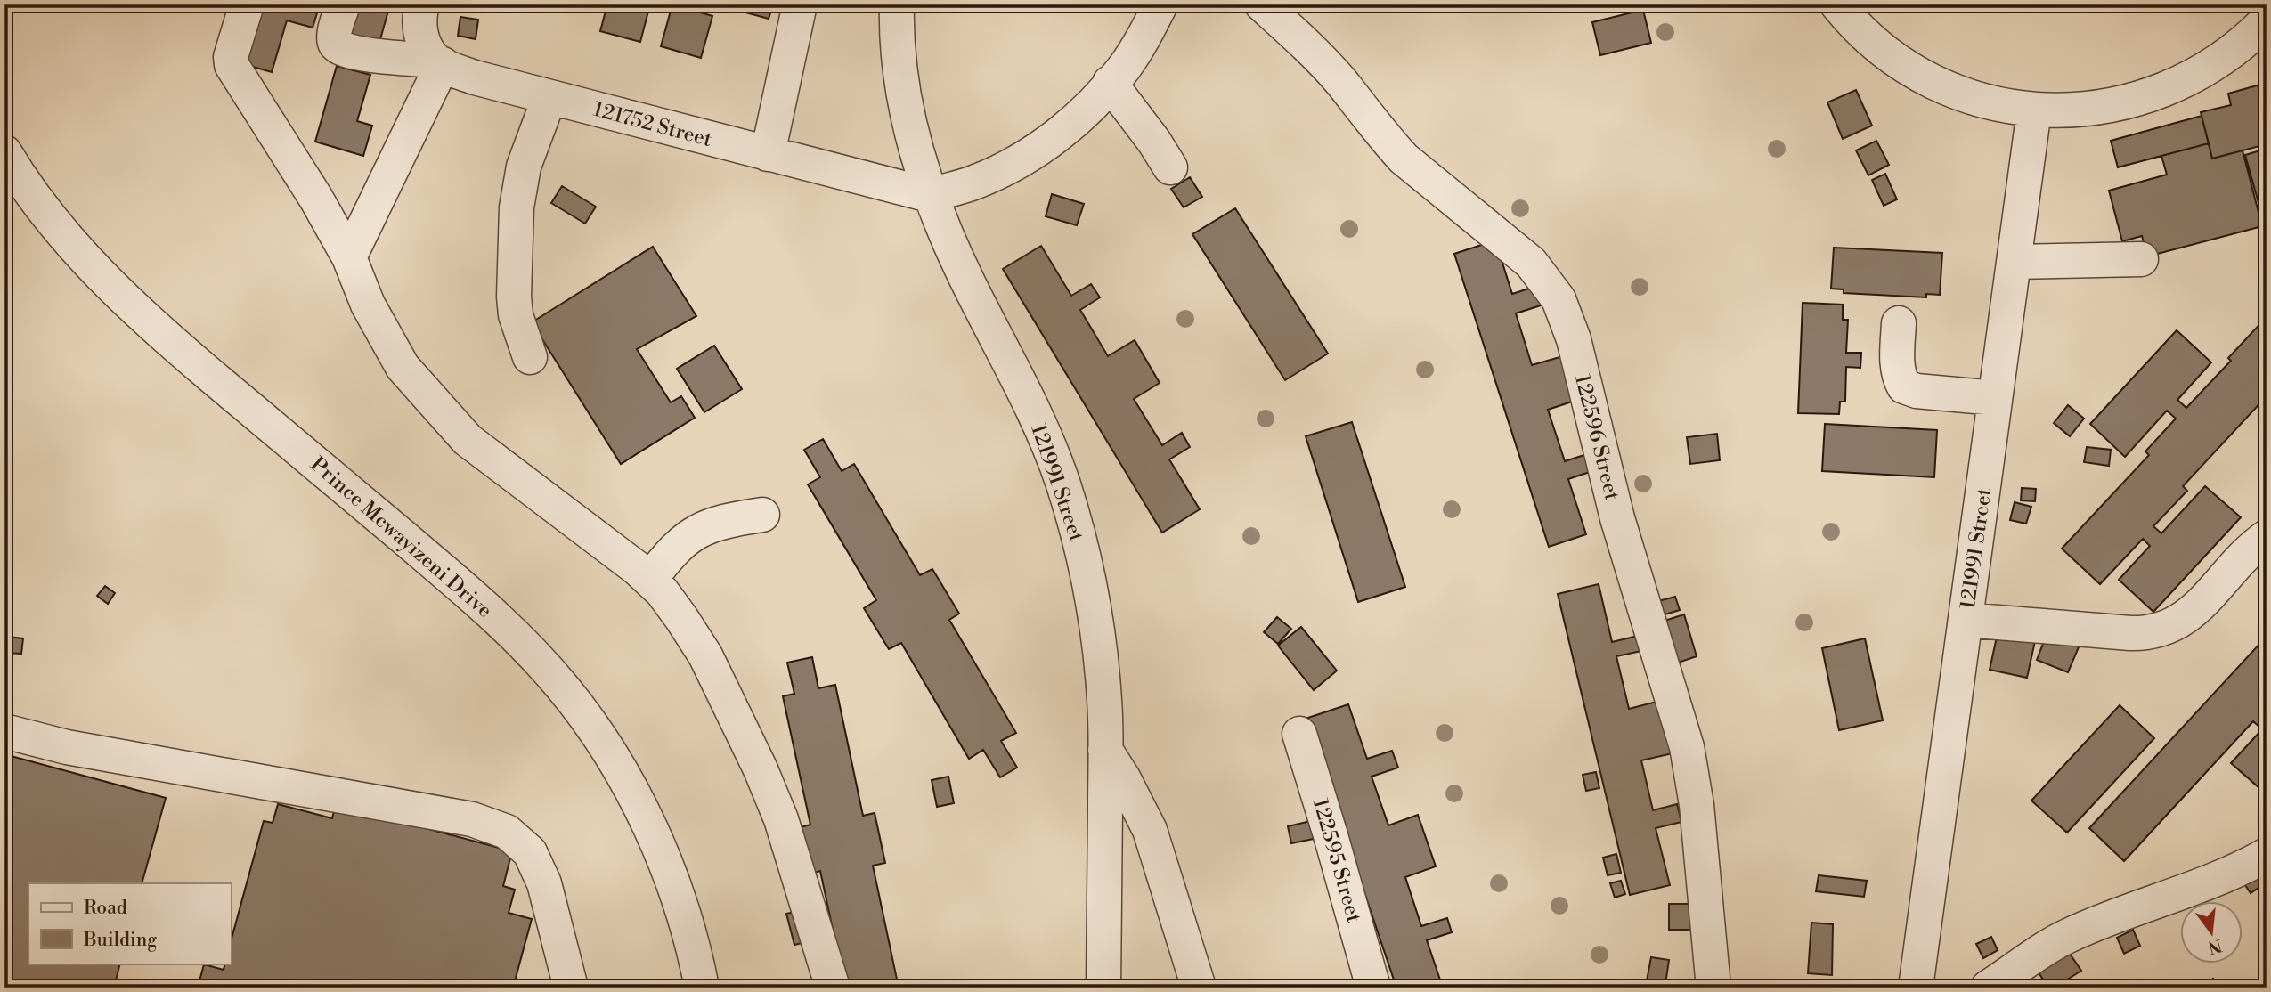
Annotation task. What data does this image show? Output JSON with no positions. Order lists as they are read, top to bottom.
{
  "streets": {
    "street": [
      "121752 Street",
      "122596 Street",
      "121991 Street",
      "Prince Mcwayizeni Drive",
      "122595 Street"
    ]
  },
  "crossings": [
    ["121752 Street", "121991 Street"]
  ],
  "legend": ["Road", "Building"],
  "north": "bottom"
}
